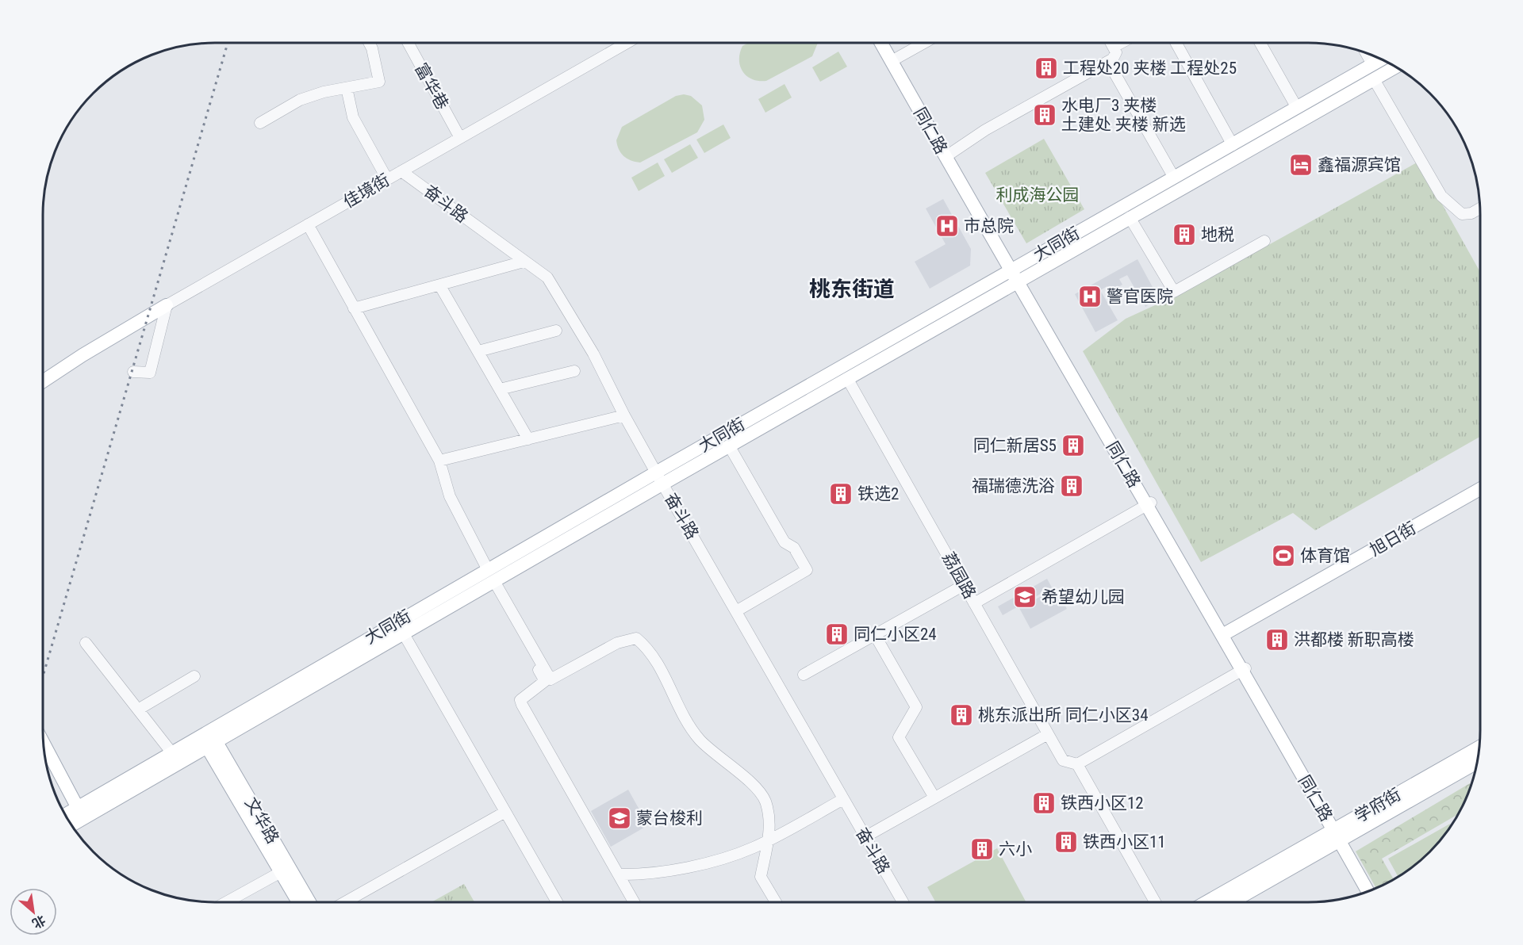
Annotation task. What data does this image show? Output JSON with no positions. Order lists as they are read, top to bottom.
{
  "streets": {
    "main road": [
      "同仁路",
      "大同街",
      "旭日街",
      "学府街",
      "文华路"
    ],
    "street": [
      "富华巷",
      "佳境街",
      "奋斗路",
      "荔园路"
    ]
  },
  "crossings": [
    ["富华巷", "佳境街"],
    ["同仁路", "大同街"],
    ["同仁路", "旭日街"],
    ["同仁路", "学府街"],
    ["佳境街", "奋斗路"],
    ["奋斗路", "大同街"],
    ["大同街", "荔园路"],
    ["大同街", "文华路"]
  ],
  "districts": ["桃东街道"],
  "parks": ["利成海公园"],
  "places": {
    "building": [
      "工程处20 夹楼 工程处25",
      "水电厂3 夹楼 土建处 夹楼 新选",
      "地税",
      "同仁新居S5",
      "福瑞德洗浴",
      "铁选2",
      "同仁小区24",
      "洪都楼 新职高楼",
      "桃东派出所 同仁小区34",
      "铁西小区12",
      "铁西小区11",
      "六小"
    ],
    "hotel": ["鑫福源宾馆"],
    "hospital": ["市总院", "警官医院"],
    "sports": ["体育馆"],
    "school or university": ["希望幼儿园", "蒙台梭利"]
  },
  "north": "bottom right"
}
